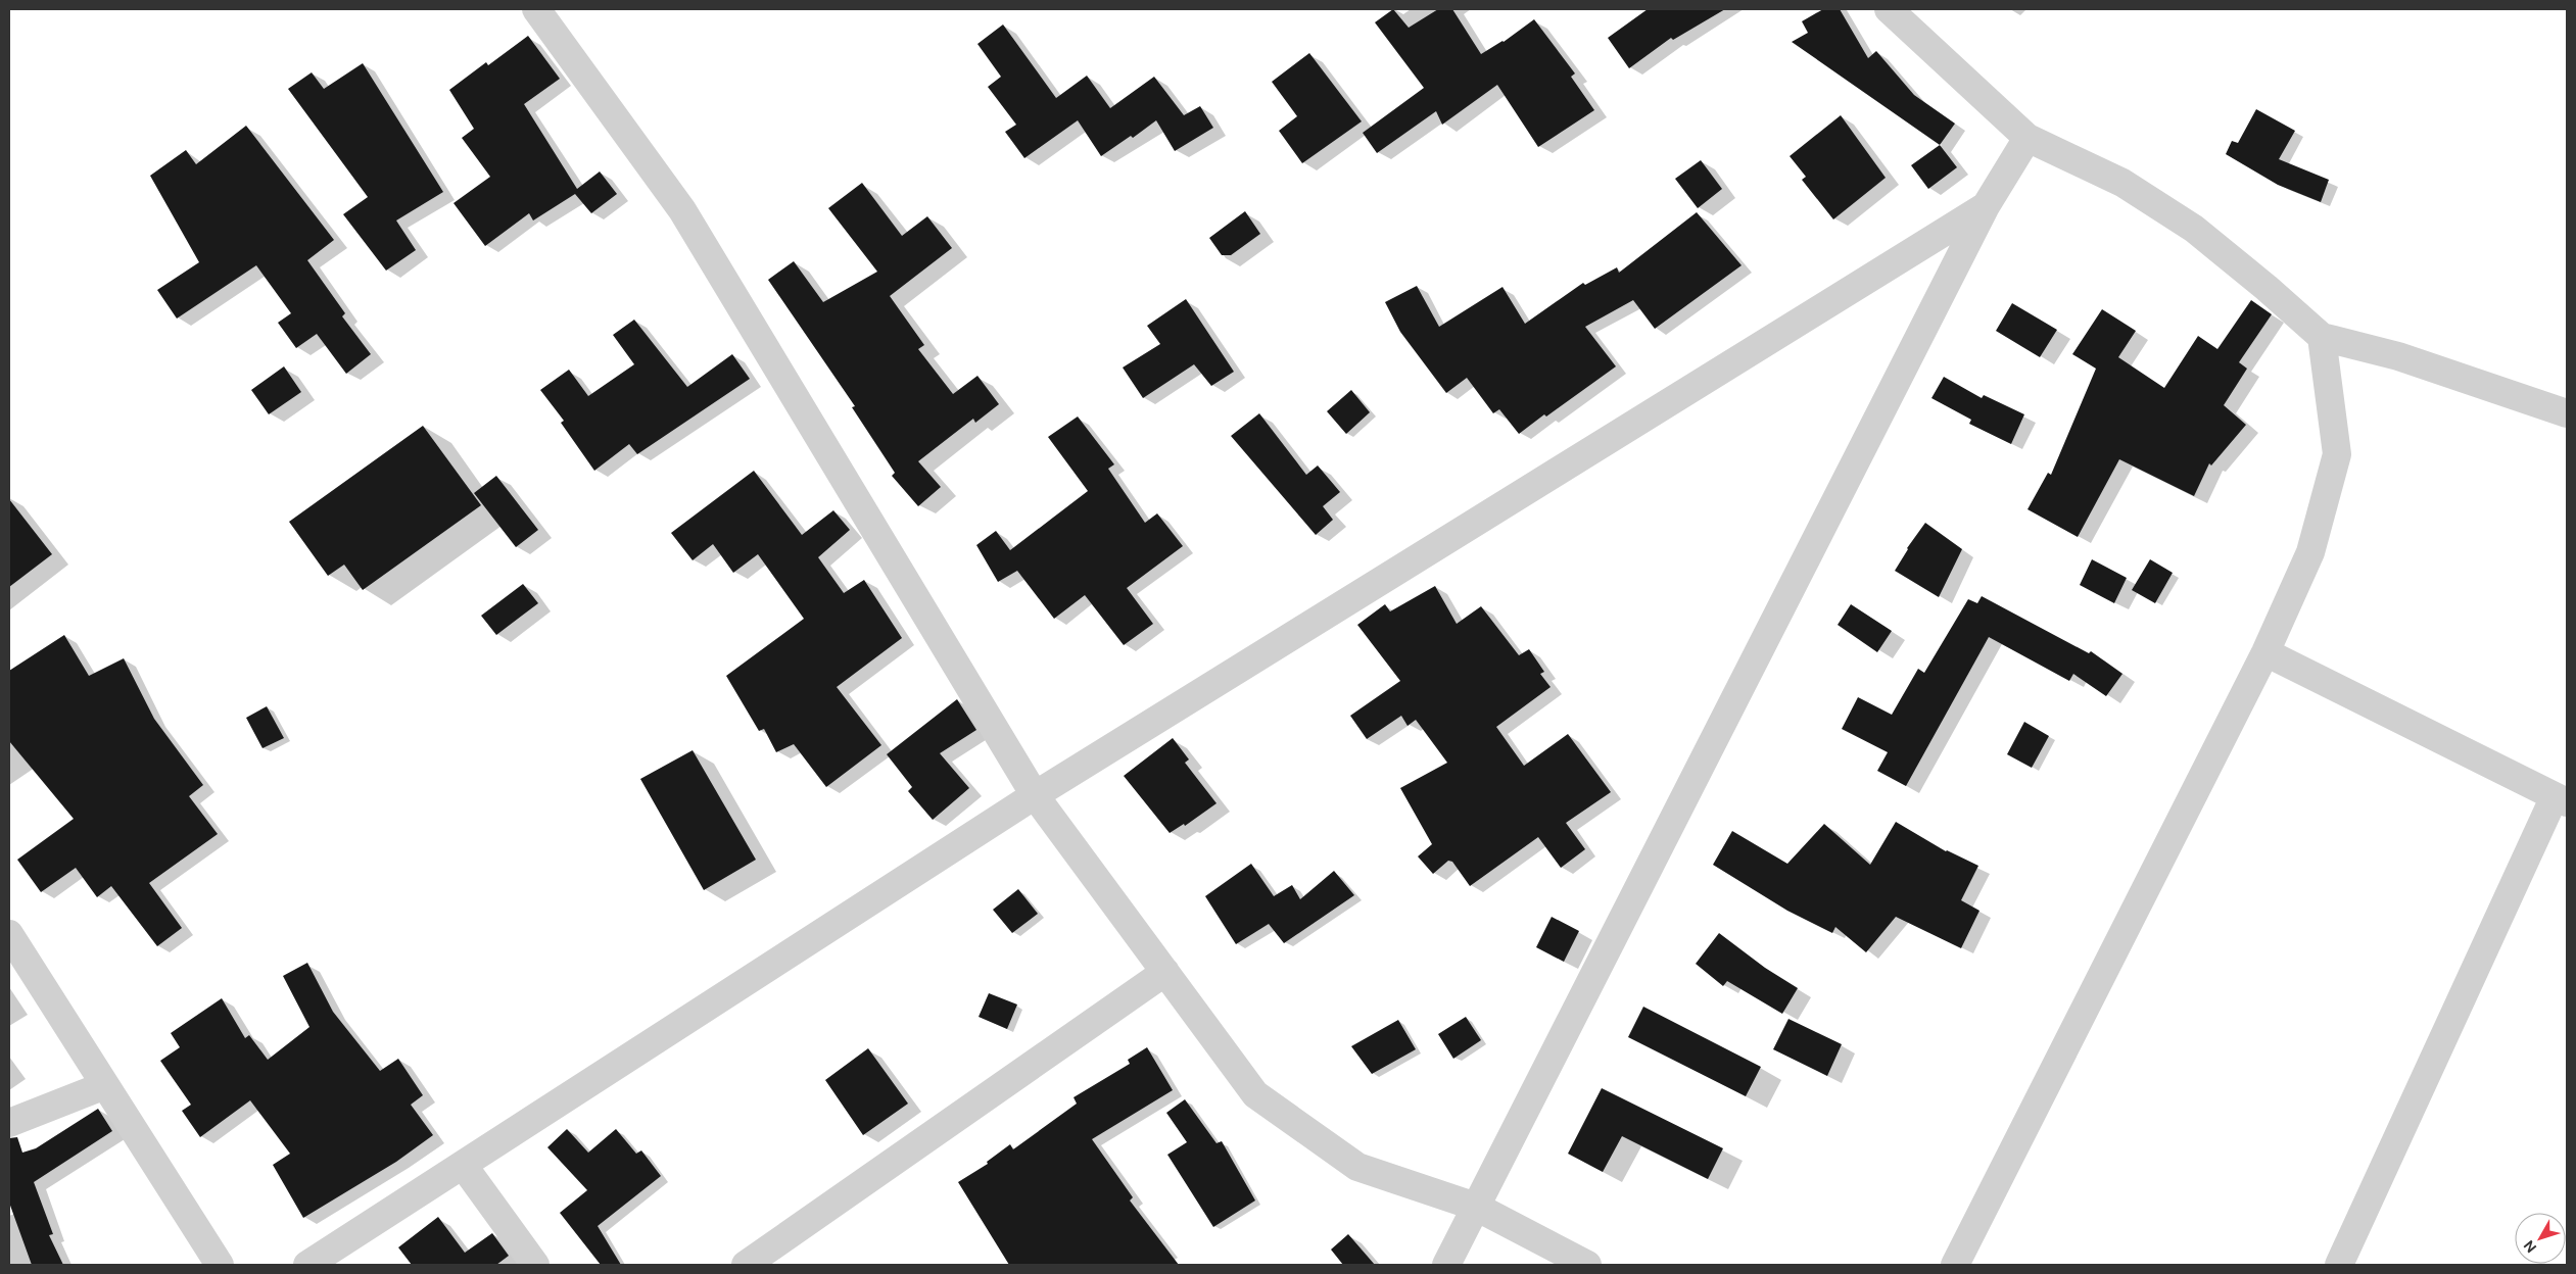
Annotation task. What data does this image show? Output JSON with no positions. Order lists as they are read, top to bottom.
{
  "north": "bottom left"
}
